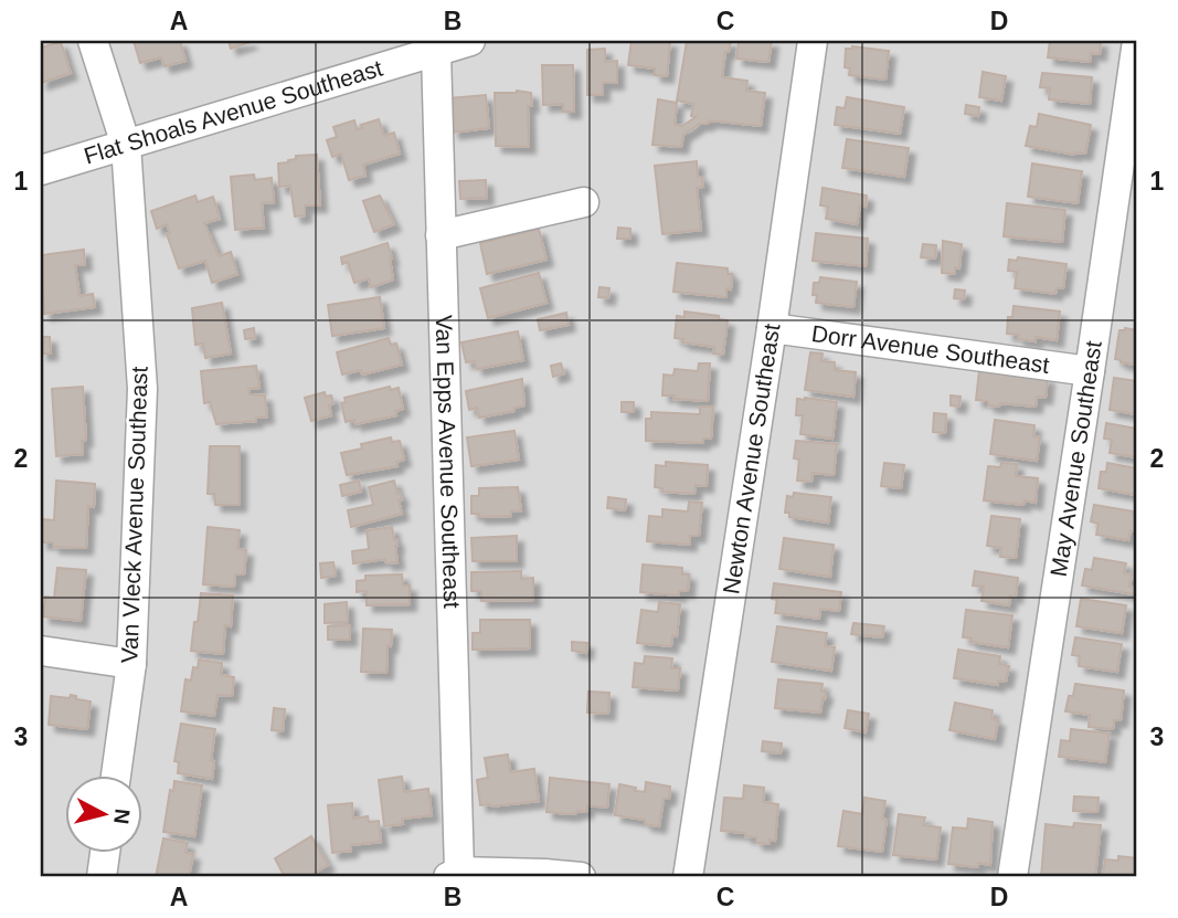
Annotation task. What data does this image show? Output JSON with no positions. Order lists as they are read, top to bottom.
{
  "streets": {
    "street": [
      "Flat Shoals Avenue Southeast",
      "Dorr Avenue Southeast",
      "Newton Avenue Southeast",
      "May Avenue Southeast",
      "Van Epps Avenue Southeast",
      "Van Vleck Avenue Southeast"
    ]
  },
  "crossings": [
    ["Flat Shoals Avenue Southeast", "Van Epps Avenue Southeast"],
    ["Flat Shoals Avenue Southeast", "Van Vleck Avenue Southeast"],
    ["Dorr Avenue Southeast", "Newton Avenue Southeast"],
    ["Dorr Avenue Southeast", "May Avenue Southeast"]
  ],
  "north": "right",
  "grid": {
    "columns": [
      "A",
      "B",
      "C",
      "D"
    ],
    "rows": ["1", "2", "3"]
  }
}
